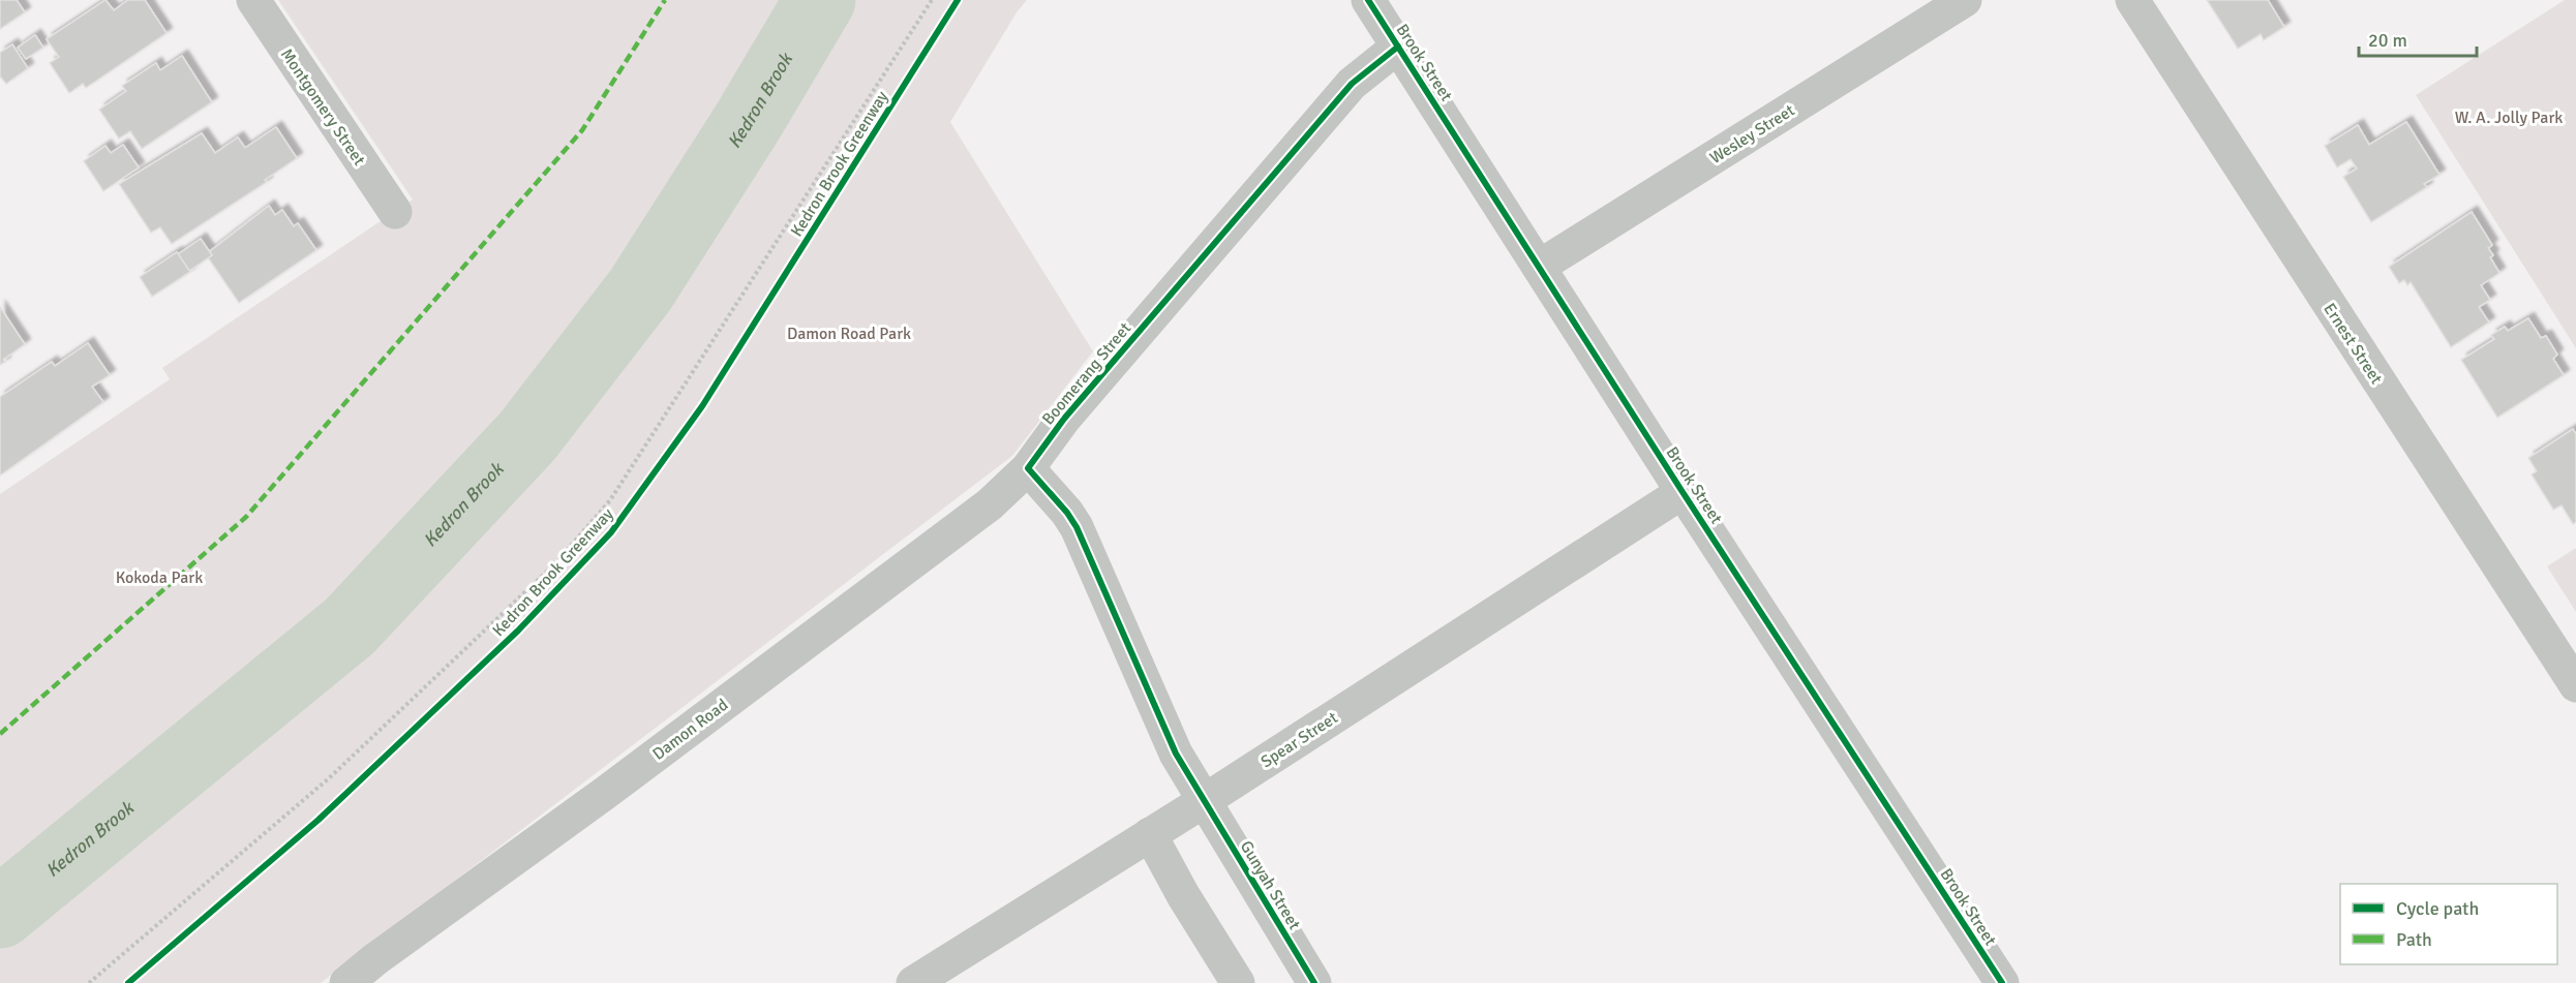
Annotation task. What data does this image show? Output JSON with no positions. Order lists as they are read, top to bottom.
{
  "streets": {
    "street": [
      "Brook Street",
      "Montgomery Street",
      "Wesley Street",
      "Ernest Street",
      "Boomerang Street",
      "Damon Road",
      "Spear Street",
      "Gunyah Street"
    ],
    "cycle path": ["Kedron Brook Greenway"]
  },
  "crossings": [
    ["Brook Street", "Wesley Street"],
    ["Brook Street", "Boomerang Street"],
    ["Brook Street", "Spear Street"],
    ["Boomerang Street", "Damon Road"],
    ["Spear Street", "Gunyah Street"]
  ],
  "water": ["Kedron Brook"],
  "parks": ["W. A. Jolly Park", "Damon Road Park", "Kokoda Park"],
  "legend": ["Cycle path", "Path"],
  "scale_bar": "20 m"
}
